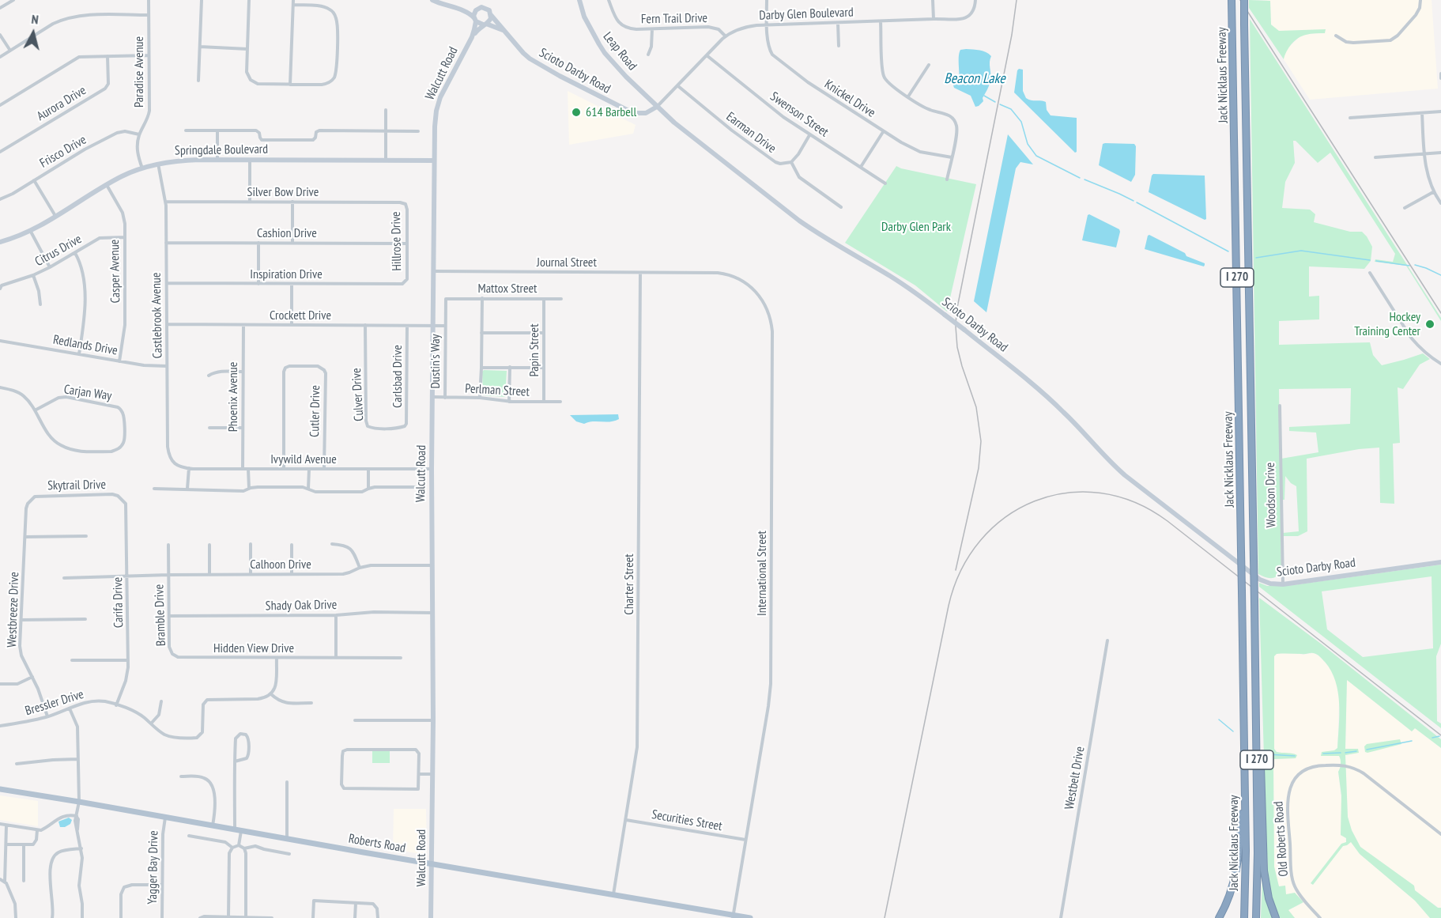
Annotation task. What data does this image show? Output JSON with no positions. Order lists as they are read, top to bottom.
{
  "streets": {
    "highway": ["Jack Nicklaus Freeway", "I 270"],
    "main road": ["Roberts Road"],
    "street": [
      "Darby Glen Boulevard",
      "Fern Trail Drive",
      "Leap Road",
      "Scioto Darby Road",
      "Paradise Avenue",
      "Walcutt Road",
      "Knickel Drive",
      "Aurora Drive",
      "Swenson Street",
      "Earman Drive",
      "Springdale Boulevard",
      "Frisco Drive",
      "Silver Bow Drive",
      "Cashion Drive",
      "Hillrose Drive",
      "Citrus Drive",
      "Journal Street",
      "Casper Avenue",
      "Inspiration Drive",
      "Mattox Street",
      "Castlebrook Avenue",
      "Crockett Drive",
      "Redlands Drive",
      "Papin Street",
      "Dustin's Way",
      "Carlsbad Drive",
      "Perlman Street",
      "Carjan Way",
      "Culver Drive",
      "Phoenix Avenue",
      "Cutler Drive",
      "Ivywild Avenue",
      "Skytrail Drive",
      "Woodson Drive",
      "Calhoon Drive",
      "International Street",
      "Charter Street",
      "Carifa Drive",
      "Shady Oak Drive",
      "Westbreeze Drive",
      "Bramble Drive",
      "Hidden View Drive",
      "Bressler Drive",
      "Westbelt Drive",
      "Securities Street",
      "Old Roberts Road",
      "Yagger Bay Drive"
    ]
  },
  "crossings": [
    ["Darby Glen Boulevard", "Fern Trail Drive"],
    ["Darby Glen Boulevard", "Leap Road"],
    ["Darby Glen Boulevard", "Scioto Darby Road"],
    ["Darby Glen Boulevard", "Knickel Drive"],
    ["Darby Glen Boulevard", "Swenson Street"],
    ["Darby Glen Boulevard", "Earman Drive"],
    ["Leap Road", "Scioto Darby Road"],
    ["Scioto Darby Road", "Walcutt Road"],
    ["Scioto Darby Road", "Woodson Drive"],
    ["Paradise Avenue", "Springdale Boulevard"],
    ["Paradise Avenue", "Frisco Drive"],
    ["Walcutt Road", "Springdale Boulevard"],
    ["Walcutt Road", "Journal Street"],
    ["Walcutt Road", "Crockett Drive"],
    ["Walcutt Road", "Dustin's Way"],
    ["Walcutt Road", "Perlman Street"],
    ["Walcutt Road", "Ivywild Avenue"],
    ["Walcutt Road", "Calhoon Drive"],
    ["Walcutt Road", "Shady Oak Drive"],
    ["Walcutt Road", "Roberts Road"],
    ["Springdale Boulevard", "Casper Avenue"],
    ["Springdale Boulevard", "Castlebrook Avenue"],
    ["Silver Bow Drive", "Hillrose Drive"],
    ["Silver Bow Drive", "Castlebrook Avenue"],
    ["Cashion Drive", "Hillrose Drive"],
    ["Cashion Drive", "Castlebrook Avenue"],
    ["Hillrose Drive", "Inspiration Drive"],
    ["Citrus Drive", "Casper Avenue"],
    ["Journal Street", "International Street"],
    ["Journal Street", "Charter Street"],
    ["Casper Avenue", "Redlands Drive"],
    ["Inspiration Drive", "Castlebrook Avenue"],
    ["Mattox Street", "Papin Street"],
    ["Mattox Street", "Dustin's Way"],
    ["Castlebrook Avenue", "Crockett Drive"],
    ["Castlebrook Avenue", "Redlands Drive"],
    ["Castlebrook Avenue", "Ivywild Avenue"],
    ["Crockett Drive", "Dustin's Way"],
    ["Crockett Drive", "Carlsbad Drive"],
    ["Crockett Drive", "Culver Drive"],
    ["Crockett Drive", "Phoenix Avenue"],
    ["Papin Street", "Perlman Street"],
    ["Dustin's Way", "Perlman Street"],
    ["Carlsbad Drive", "Culver Drive"],
    ["Phoenix Avenue", "Ivywild Avenue"],
    ["Cutler Drive", "Ivywild Avenue"],
    ["Skytrail Drive", "Carifa Drive"],
    ["Skytrail Drive", "Westbreeze Drive"],
    ["Calhoon Drive", "Carifa Drive"],
    ["Calhoon Drive", "Bramble Drive"],
    ["International Street", "Securities Street"],
    ["International Street", "Roberts Road"],
    ["Charter Street", "Securities Street"],
    ["Charter Street", "Roberts Road"],
    ["Carifa Drive", "Bressler Drive"],
    ["Shady Oak Drive", "Bramble Drive"],
    ["Westbreeze Drive", "Bressler Drive"],
    ["Bramble Drive", "Hidden View Drive"],
    ["Roberts Road", "Yagger Bay Drive"]
  ],
  "water": ["Beacon Lake"],
  "parks": ["Darby Glen Park"],
  "places": ["614 Barbell", "Hockey Training Center"],
  "north": "top"
}
